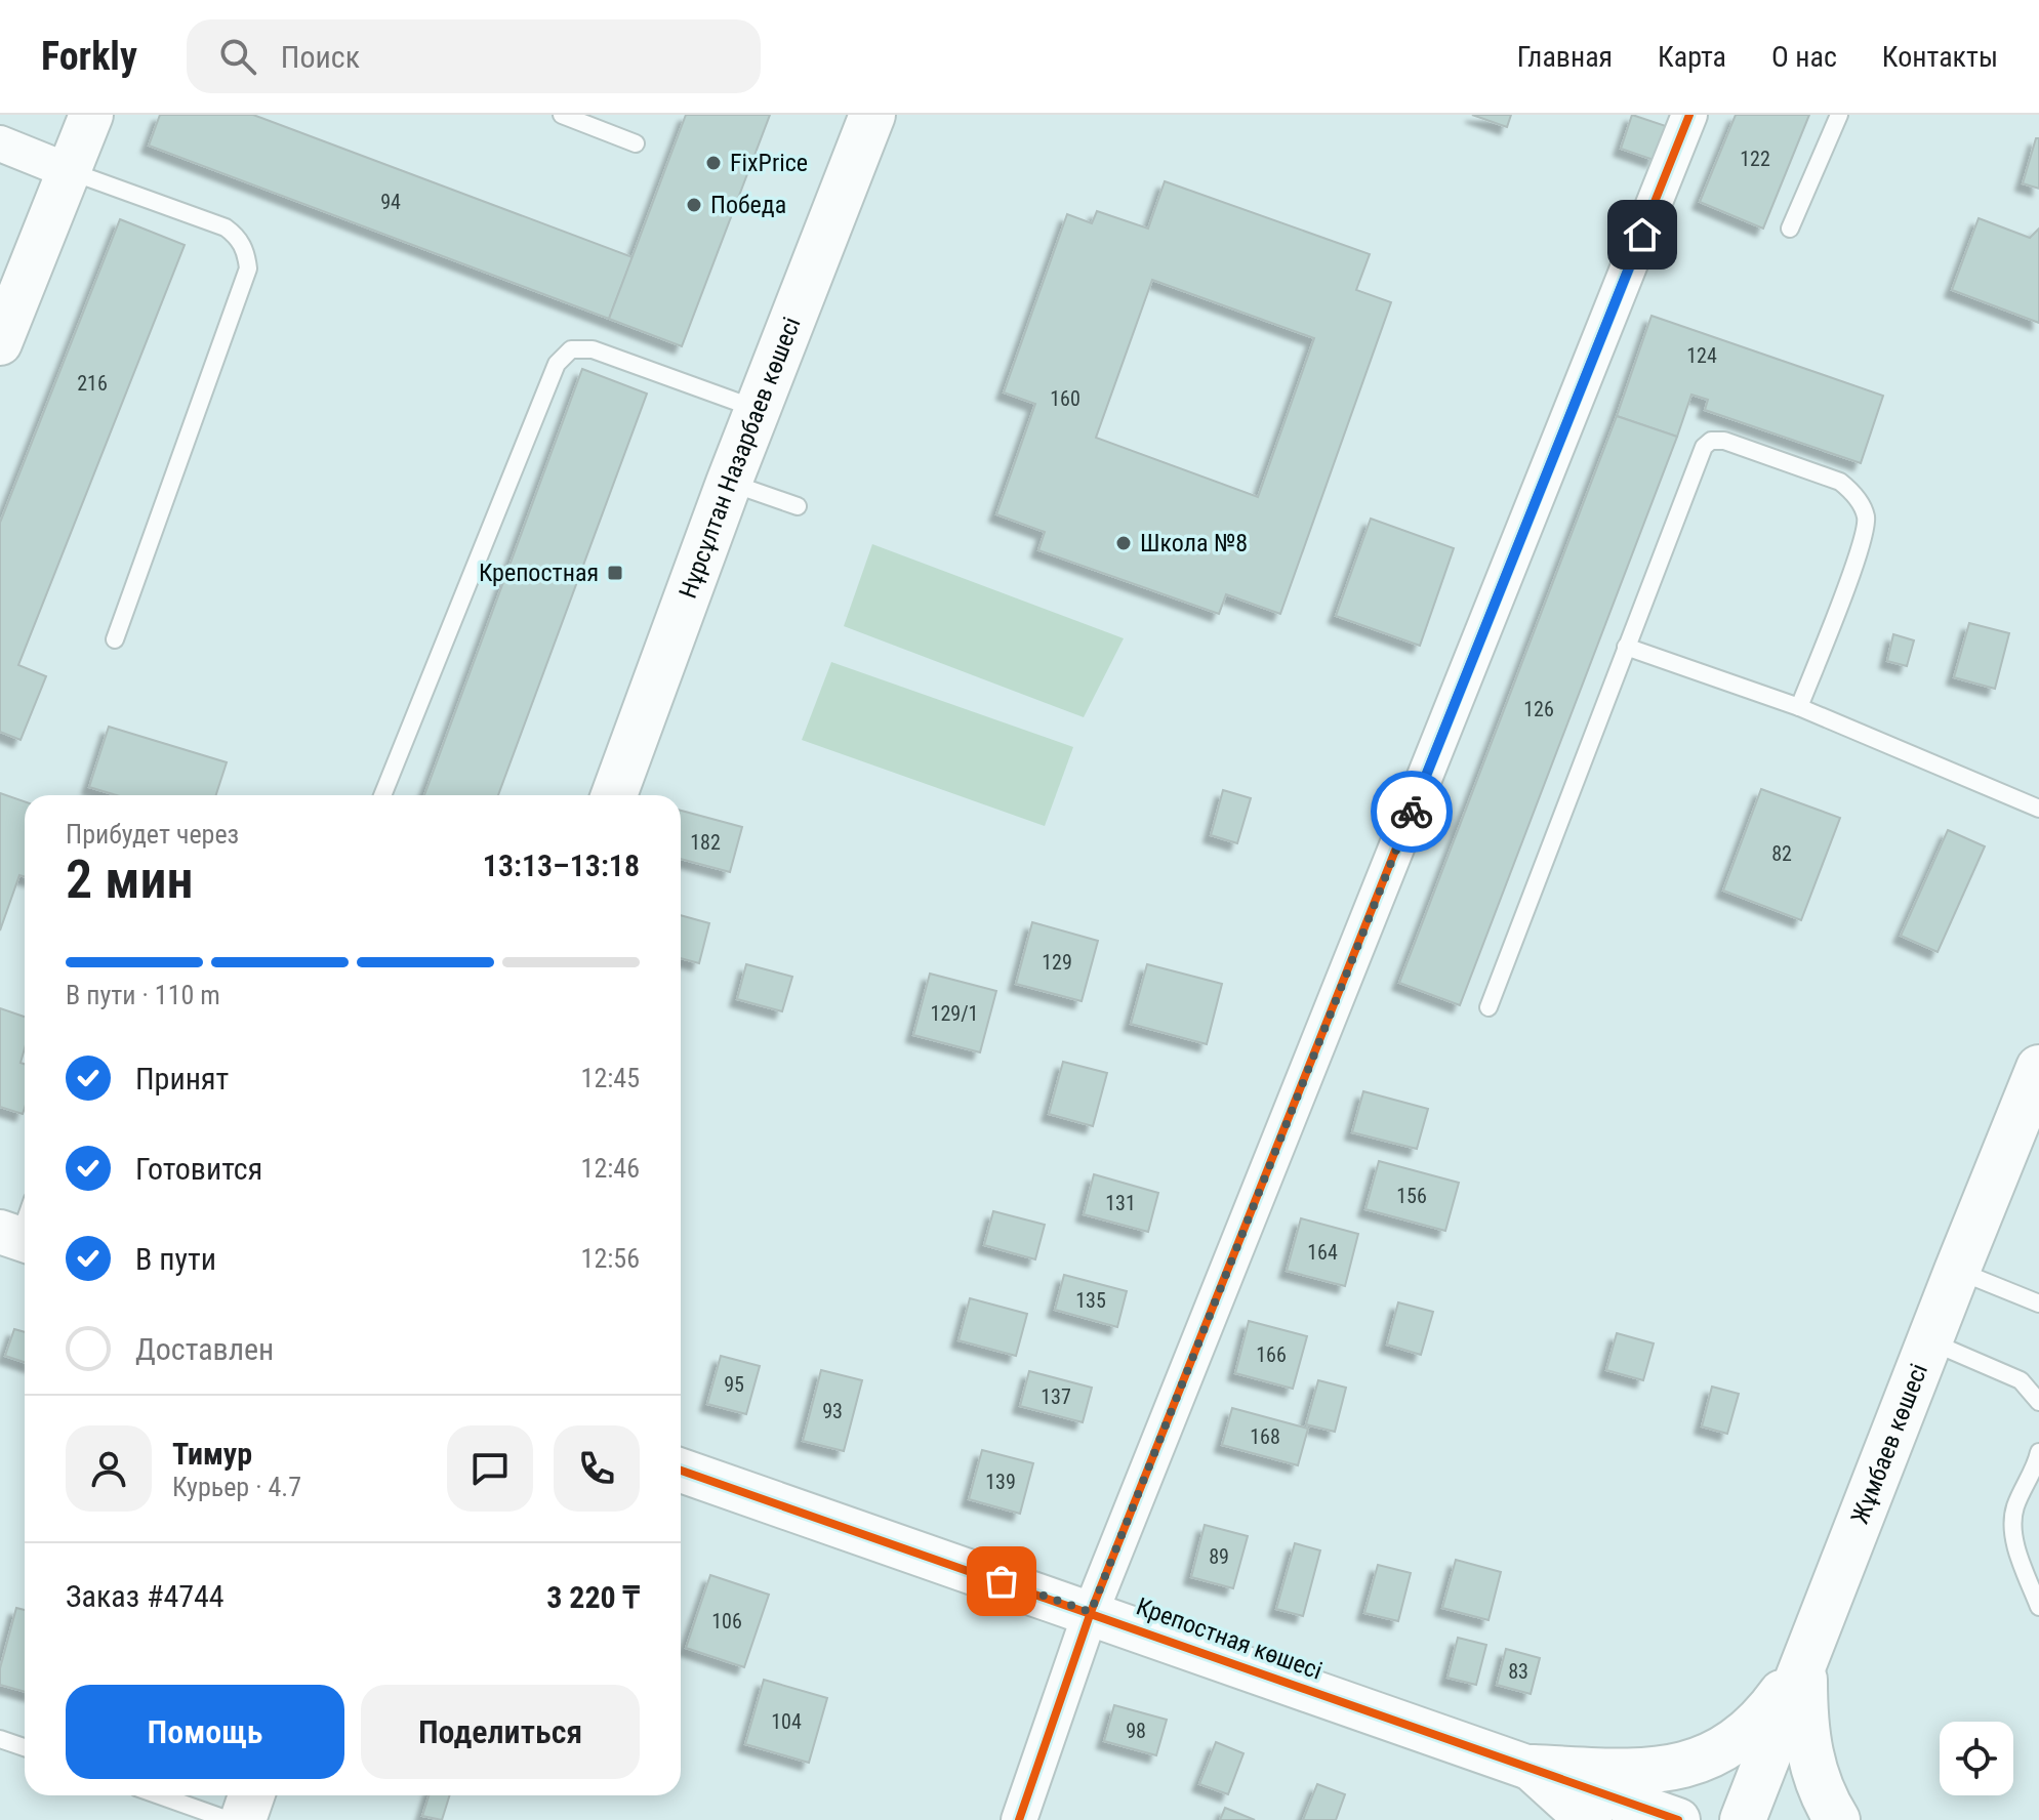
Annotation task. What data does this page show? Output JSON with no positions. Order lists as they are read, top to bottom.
{
  "streets": {
    "main road": ["Нұрсұлтан Назарбаев көшесі", "Жұмбаев көшесі"],
    "street": ["Крепостная көшесі"]
  },
  "places": {
    "other": ["FixPrice", "Победа", "Школа №8"],
    "transit": ["Крепостная"]
  },
  "house_numbers": [
    "122",
    "94",
    "124",
    "216",
    "160",
    "126",
    "182",
    "82",
    "129",
    "129/1",
    "156",
    "131",
    "164",
    "135",
    "166",
    "95",
    "137",
    "93",
    "168",
    "139",
    "89",
    "106",
    "83",
    "104",
    "98"
  ],
  "page": {
    "header": "Forkly",
    "search": "Поиск",
    "nav": [
      "Главная",
      "Карта",
      "О нас",
      "Контакты"
    ],
    "heading": ["2 мин", "Прибудет через", "13:13–13:18"],
    "panel": [
      "Тимур",
      "Курьер · 4.7",
      "Заказ #4744",
      "3 220 ₸"
    ],
    "bar": "В пути · 110 m",
    "list": [
      ["Принят", "12:45"],
      ["Готовится", "12:46"],
      ["В пути", "12:56"],
      "Доставлен"
    ],
    "buttons": ["Помощь", "Поделиться"]
  }
}
